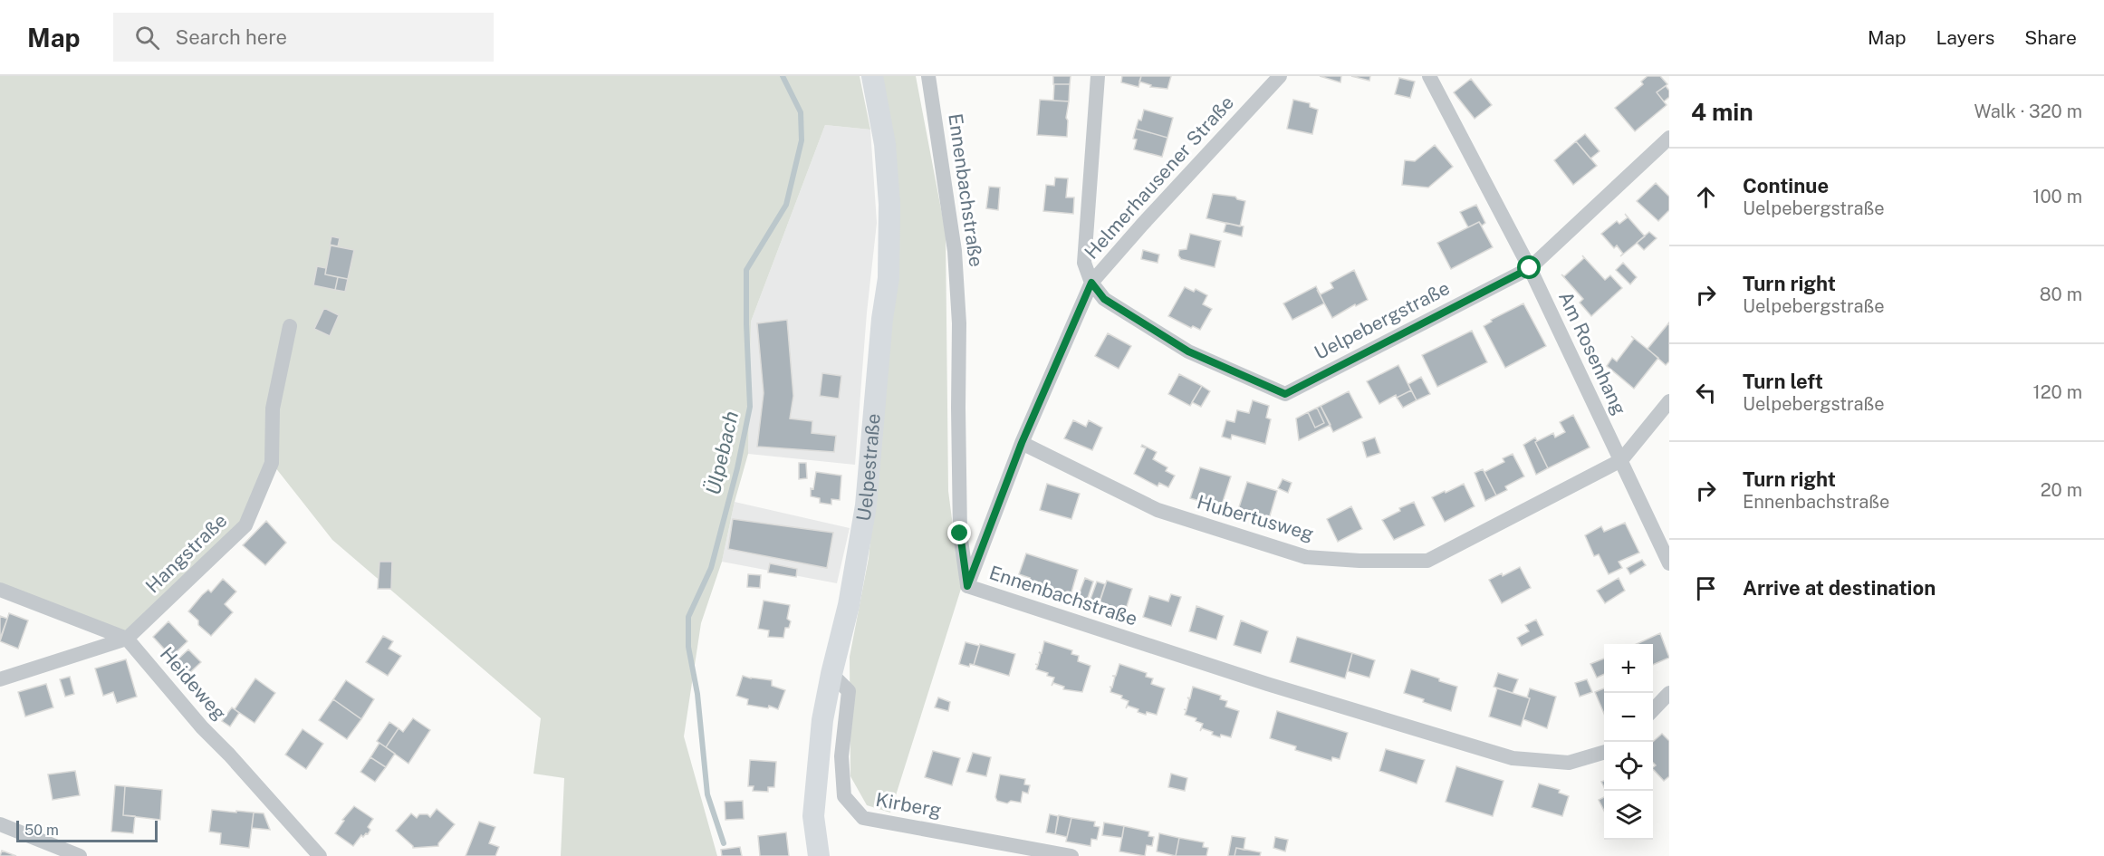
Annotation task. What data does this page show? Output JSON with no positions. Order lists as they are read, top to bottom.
{
  "streets": {
    "main road": ["Uelpestraße"],
    "street": [
      "Helmerhausener Straße",
      "Ennenbachstraße",
      "Uelpebergstraße",
      "Am Rosenhang",
      "Hubertusweg",
      "Hangstraße",
      "Heideweg",
      "Kirberg"
    ]
  },
  "crossings": [
    ["Helmerhausener Straße", "Uelpebergstraße"],
    ["Uelpebergstraße", "Am Rosenhang"],
    ["Am Rosenhang", "Hubertusweg"],
    ["Uelpestraße", "Kirberg"],
    ["Hangstraße", "Heideweg"]
  ],
  "water": ["Ülpebach"],
  "scale_bar": "50 m",
  "page": {
    "header": "Map",
    "search": "Search here",
    "nav": ["Map", "Layers", "Share"],
    "heading": ["4 min", "Walk · 320 m"],
    "list": [
      ["Continue", "Uelpebergstraße", "100 m"],
      ["Turn right", "Uelpebergstraße", "80 m"],
      ["Turn left", "Uelpebergstraße", "120 m"],
      ["Turn right", "Ennenbachstraße", "20 m"],
      "Arrive at destination"
    ],
    "map_buttons": ["+", "−"],
    "scale": "50 m"
  }
}
